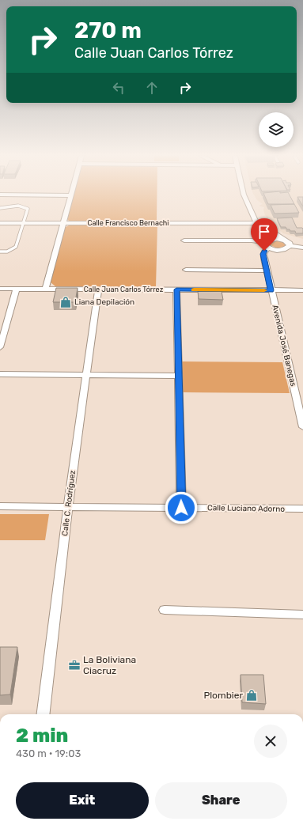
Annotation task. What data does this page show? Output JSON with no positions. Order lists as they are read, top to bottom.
{
  "streets": {
    "street": [
      "Calle Francisco Bernachi",
      "Calle Juan Carlos Tórrez",
      "Avenida José Banegas",
      "Calle C. Rodríguez",
      "Calle Luciano Adorno"
    ]
  },
  "crossings": [
    ["Calle Juan Carlos Tórrez", "Avenida José Banegas"],
    ["Calle Juan Carlos Tórrez", "Calle C. Rodríguez"],
    ["Calle C. Rodríguez", "Calle Luciano Adorno"]
  ],
  "places": {
    "shop": ["Liana Depilación", "Plombier"],
    "office": ["La Boliviana Ciacruz"]
  },
  "page": {
    "turn": ["270 m", "Calle Juan Carlos Tórrez"],
    "heading": ["2 min", "430 m · 19:03"],
    "buttons": ["Exit", "Share"]
  }
}
